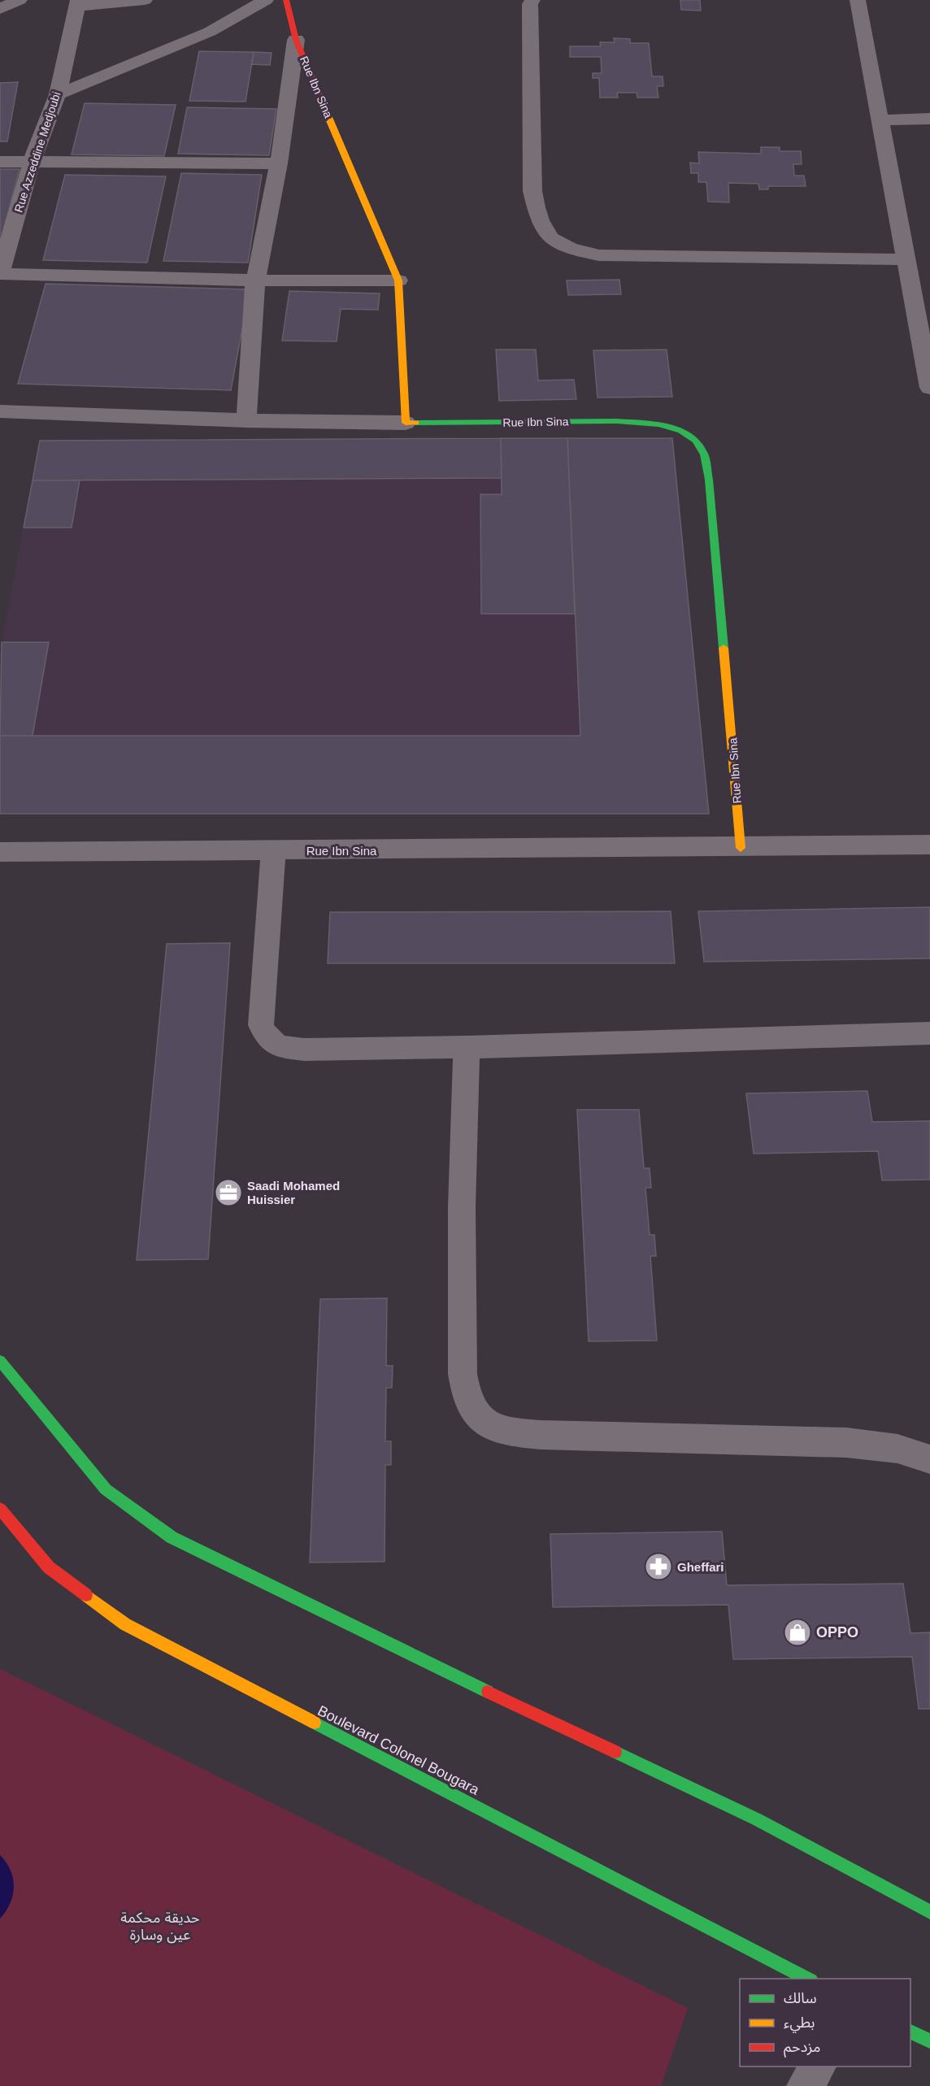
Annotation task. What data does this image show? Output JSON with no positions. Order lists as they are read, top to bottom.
{
  "streets": {
    "street": ["Rue Ibn Sina", "Rue Azzeddine Medjoubi", "Boulevard Colonel Bougara"]
  },
  "parks": ["حديقة محكمة عين وسارة"],
  "places": {
    "office": ["Saadi Mohamed Huissier"],
    "pharmacy": ["Gheffari"],
    "shop": ["OPPO"]
  },
  "legend": ["سالك", "بطيء", "مزدحم"]
}
